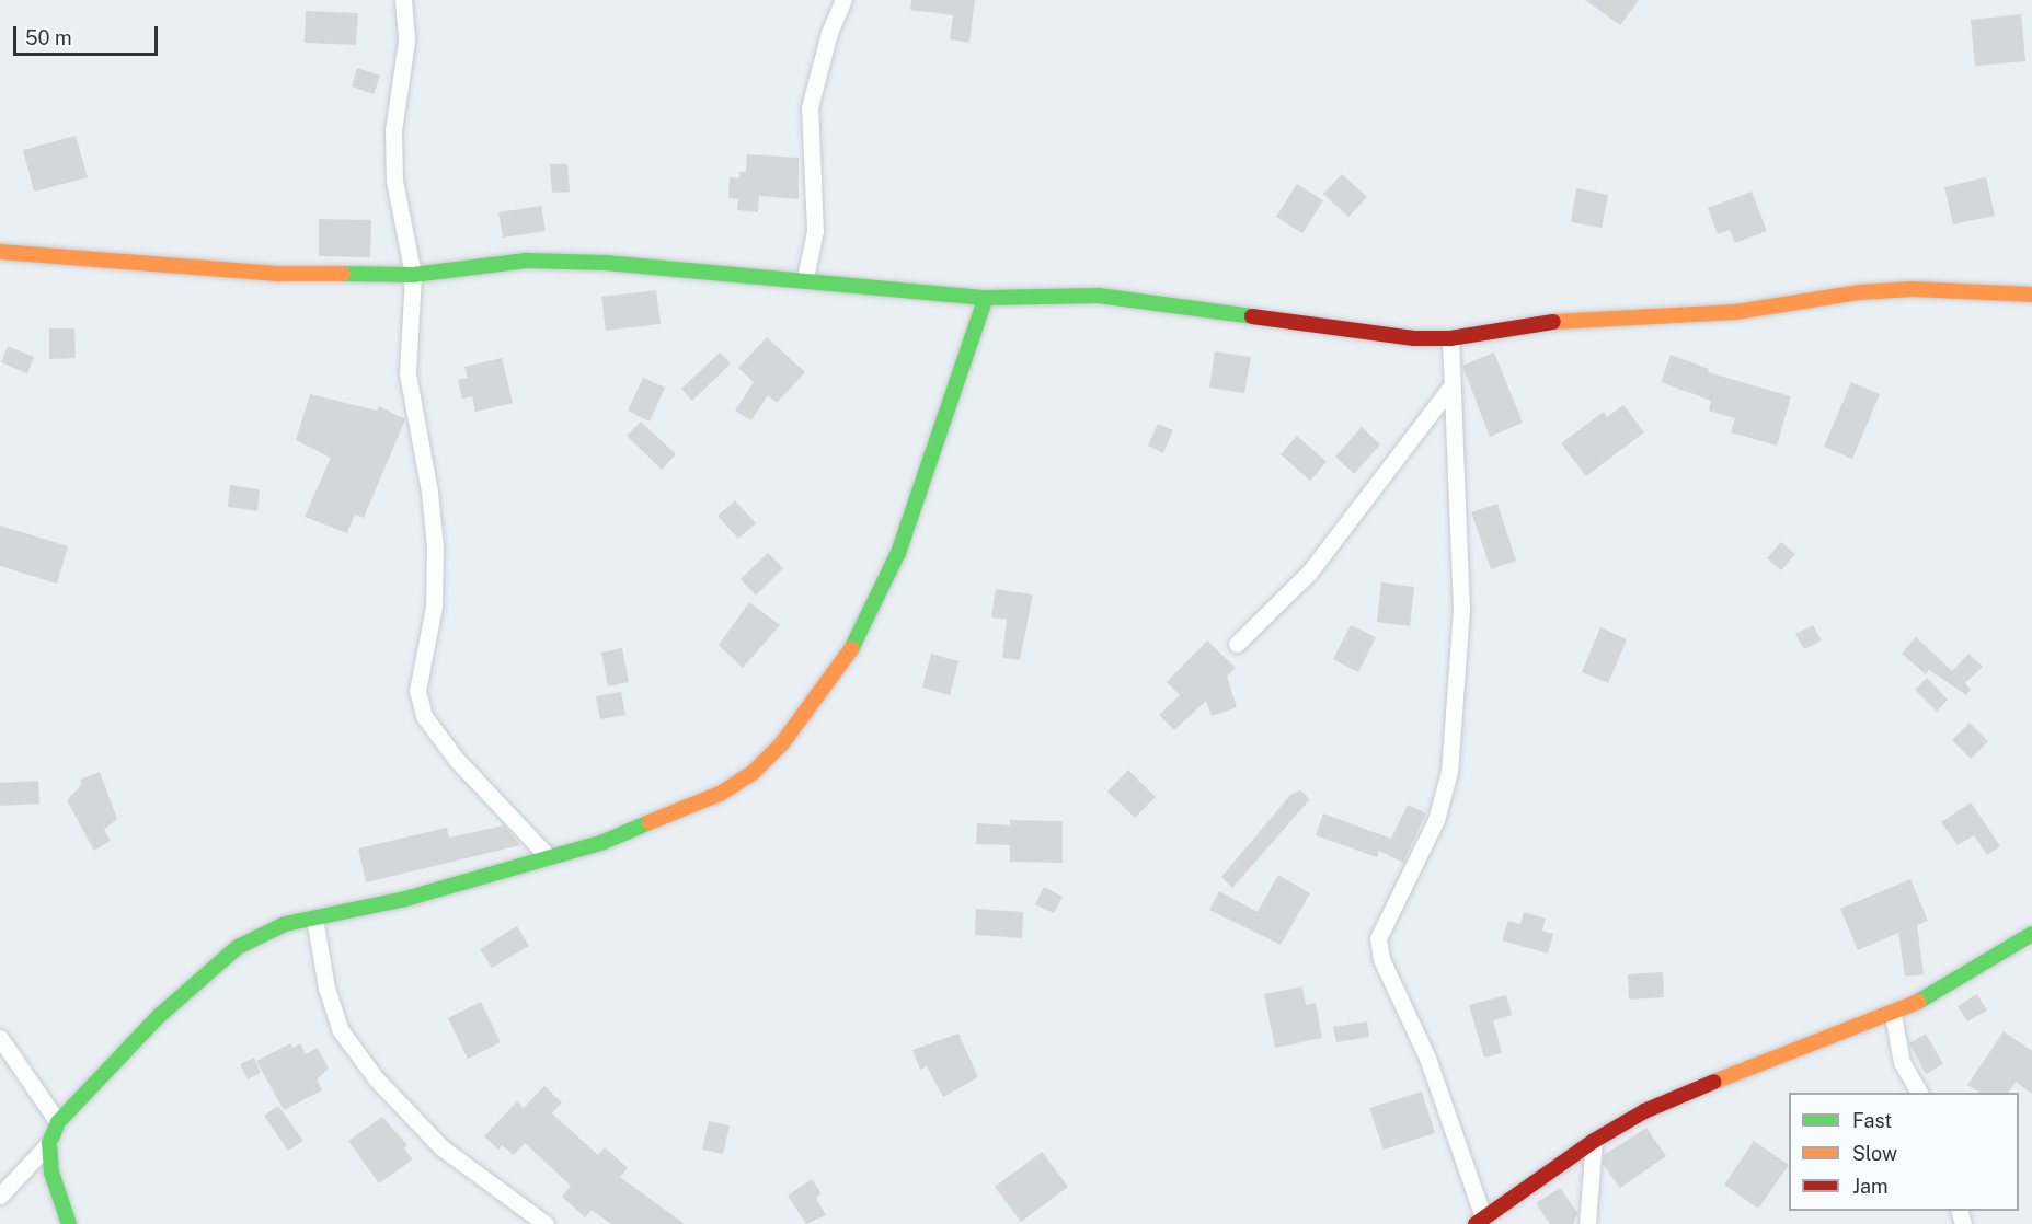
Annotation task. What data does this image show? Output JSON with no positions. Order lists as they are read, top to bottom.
{
  "legend": ["Fast", "Slow", "Jam"],
  "scale_bar": "50 m"
}
